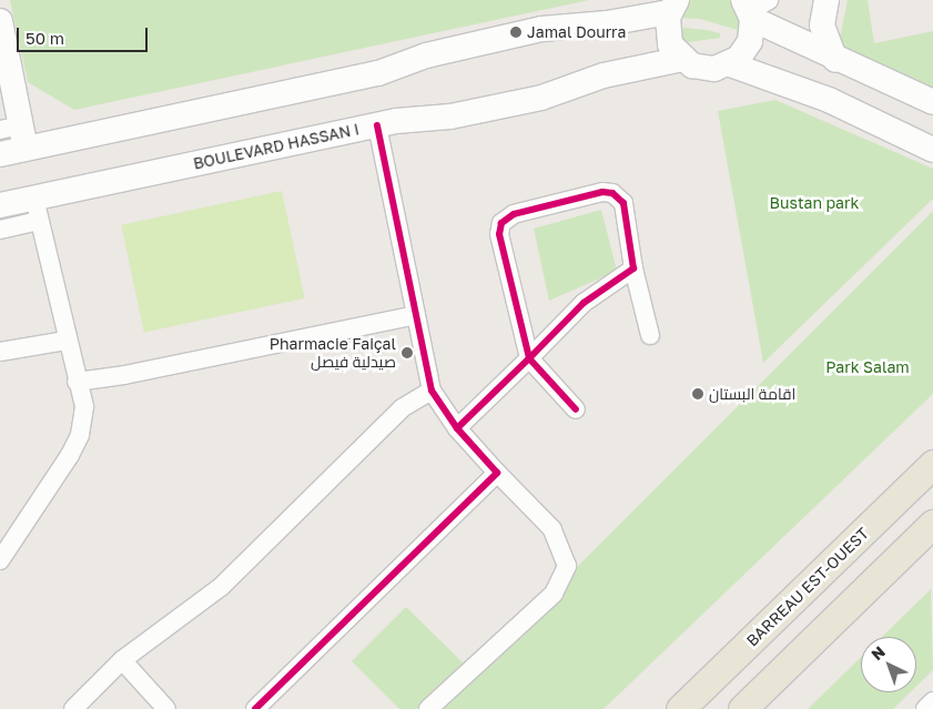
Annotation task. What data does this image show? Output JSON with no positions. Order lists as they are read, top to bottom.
{
  "streets": {
    "main road": ["BOULEVARD HASSAN I", "BARREAU EST-OUEST"]
  },
  "parks": ["Bustan park", "Park Salam"],
  "places": ["Jamal Dourra", "Pharmacie Faiçal صيدلية فيصل", "اقامة البستان"],
  "scale_bar": "50 m",
  "north": "top left"
}
